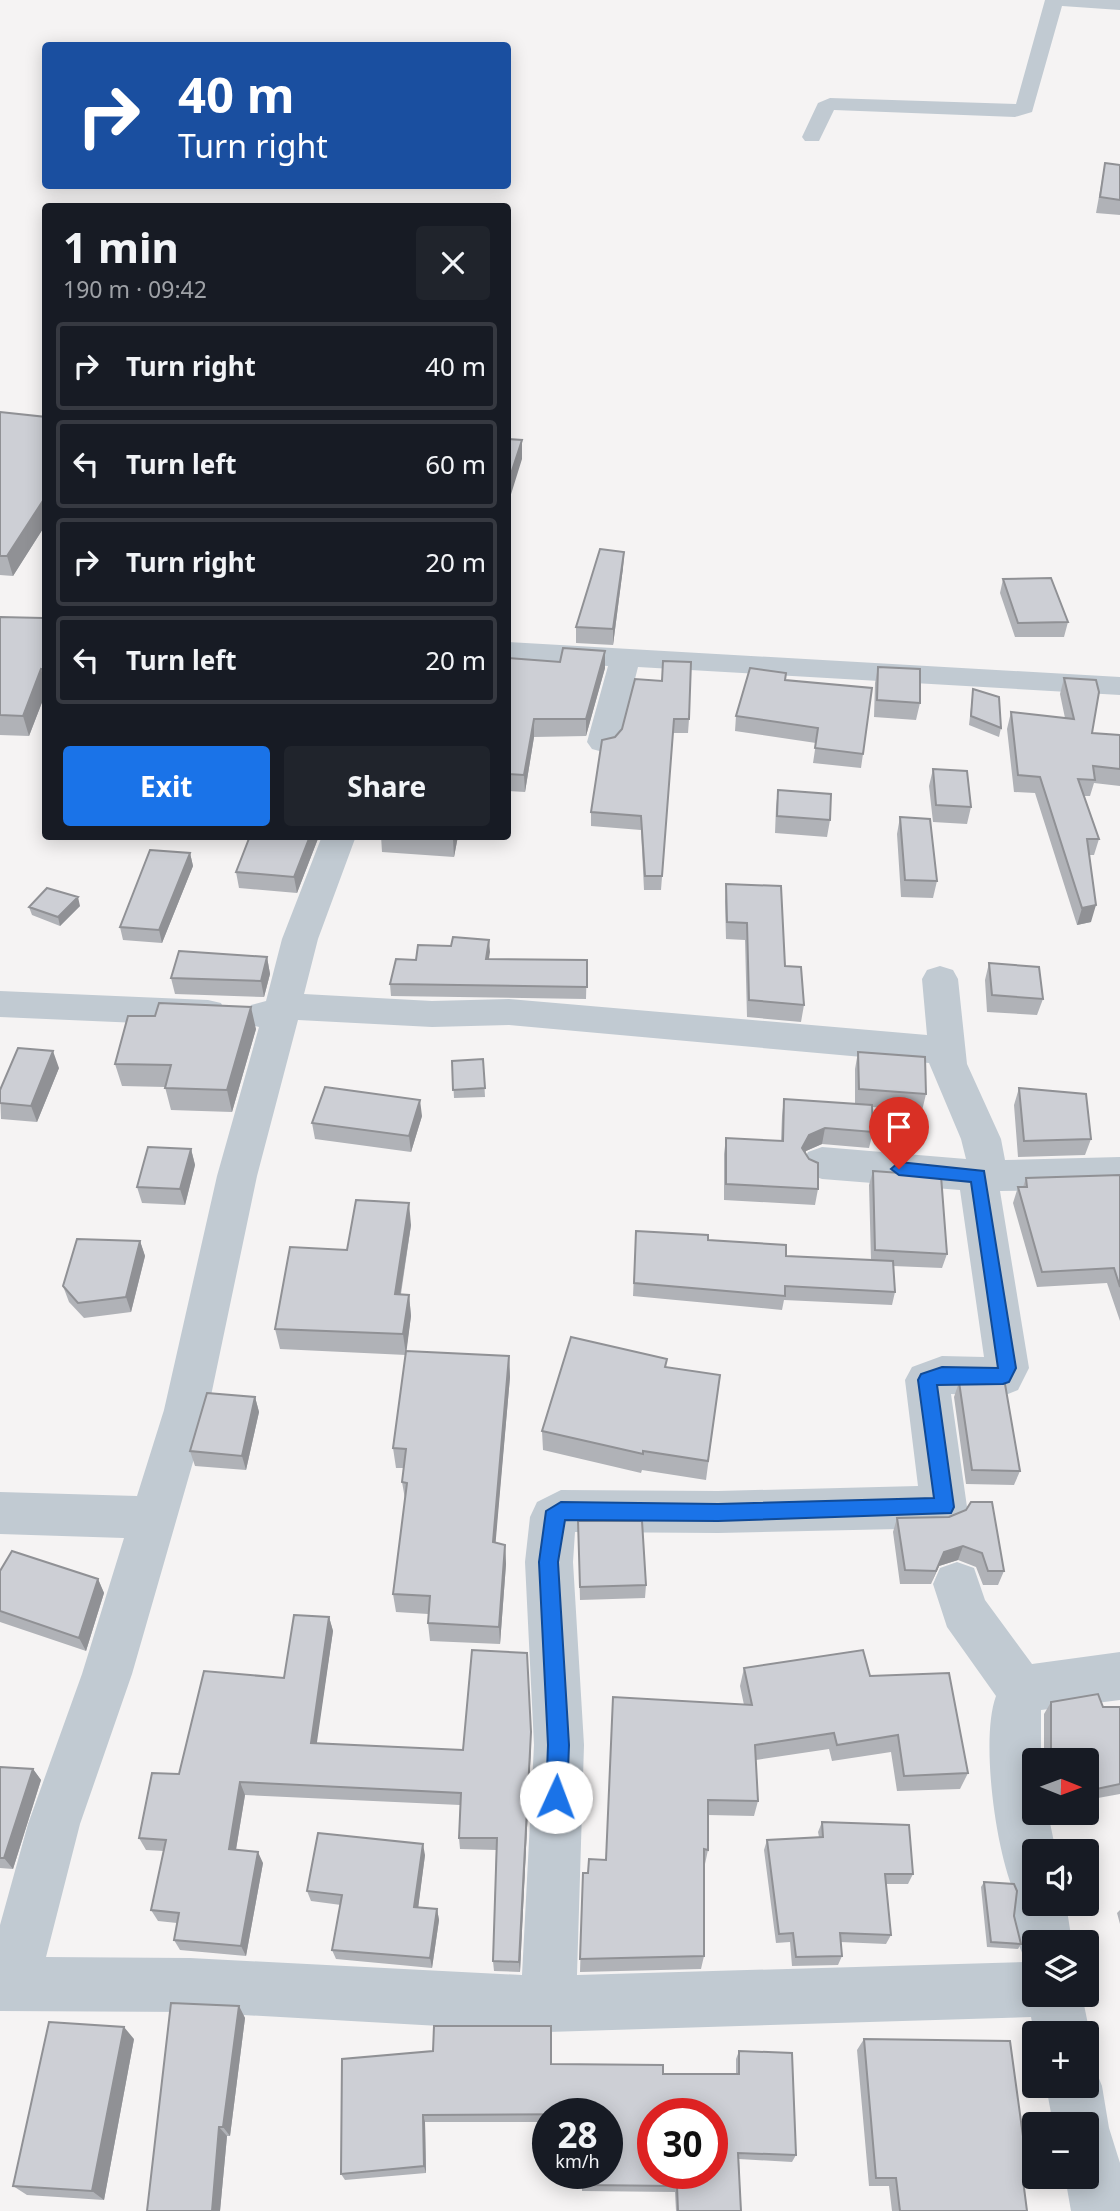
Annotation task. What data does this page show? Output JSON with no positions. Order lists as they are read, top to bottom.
{
  "north": "right",
  "page": {
    "turn": ["40 m", "Turn right"],
    "heading": ["1 min", "190 m · 09:42"],
    "list": [
      {
        "name": "Turn right",
        "value": "40 m"
      },
      {
        "name": "Turn left",
        "value": "60 m"
      },
      {
        "name": "Turn right",
        "value": "20 m"
      },
      {
        "name": "Turn left",
        "value": "20 m"
      }
    ],
    "buttons": ["Exit", "Share"],
    "map_buttons": ["+", "−"],
    "speed": "28 km/h",
    "limit": "30"
  }
}
